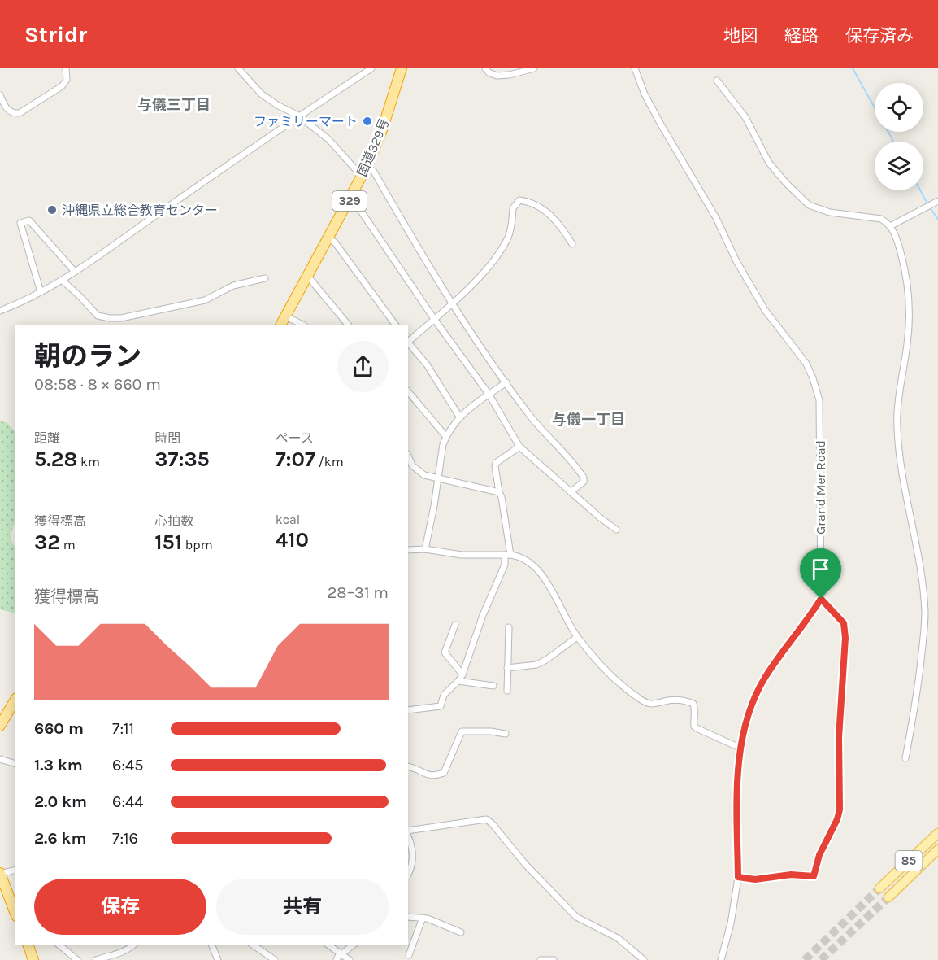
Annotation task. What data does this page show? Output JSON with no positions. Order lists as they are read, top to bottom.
{
  "streets": {
    "highway": ["国道329号", "329"],
    "main road": ["85"],
    "street": ["Grand Mer Road"]
  },
  "districts": ["与儀三丁目", "与儀一丁目"],
  "places": ["ファミリーマート", "沖縄県立総合教育センター"],
  "page": {
    "header": "Stridr",
    "nav": ["地図", "経路", "保存済み"],
    "heading": ["朝のラン", "08:58 · 8 × 660 m"],
    "stats": [
      ["距離", "5.28 km"],
      ["時間", "37:35"],
      ["ペース", "7:07 /km"],
      ["獲得標高", "32 m"],
      ["心拍数", "151 bpm"],
      ["kcal", "410"]
    ],
    "chart": ["獲得標高", "28–31 m"],
    "list": [
      {
        "name": "660 m",
        "note": "7:11"
      },
      {
        "name": "1.3 km",
        "note": "6:45"
      },
      {
        "name": "2.0 km",
        "note": "6:44"
      },
      {
        "name": "2.6 km",
        "note": "7:16"
      }
    ],
    "buttons": ["保存", "共有"]
  }
}
